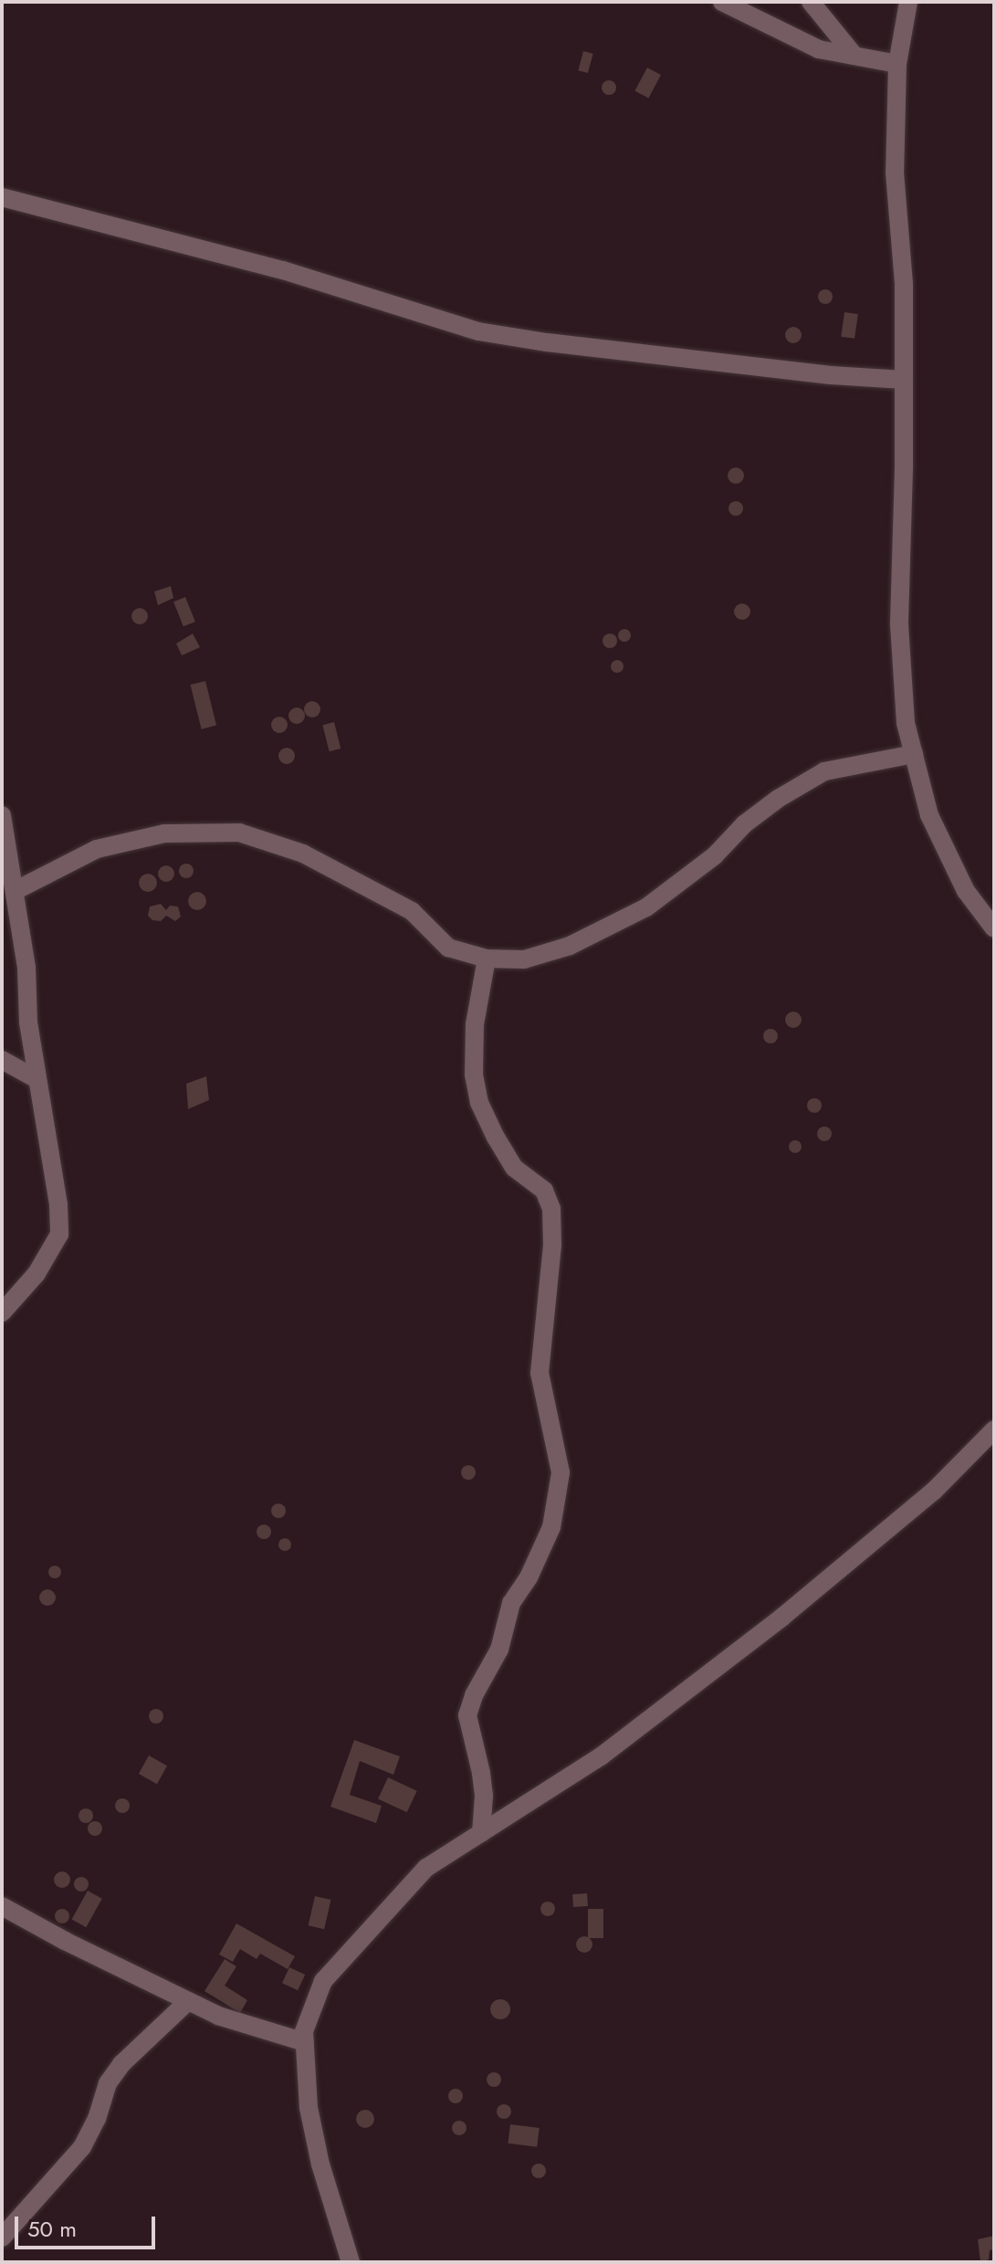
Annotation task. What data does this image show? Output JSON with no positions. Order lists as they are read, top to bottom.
{
  "scale_bar": "50 m"
}
